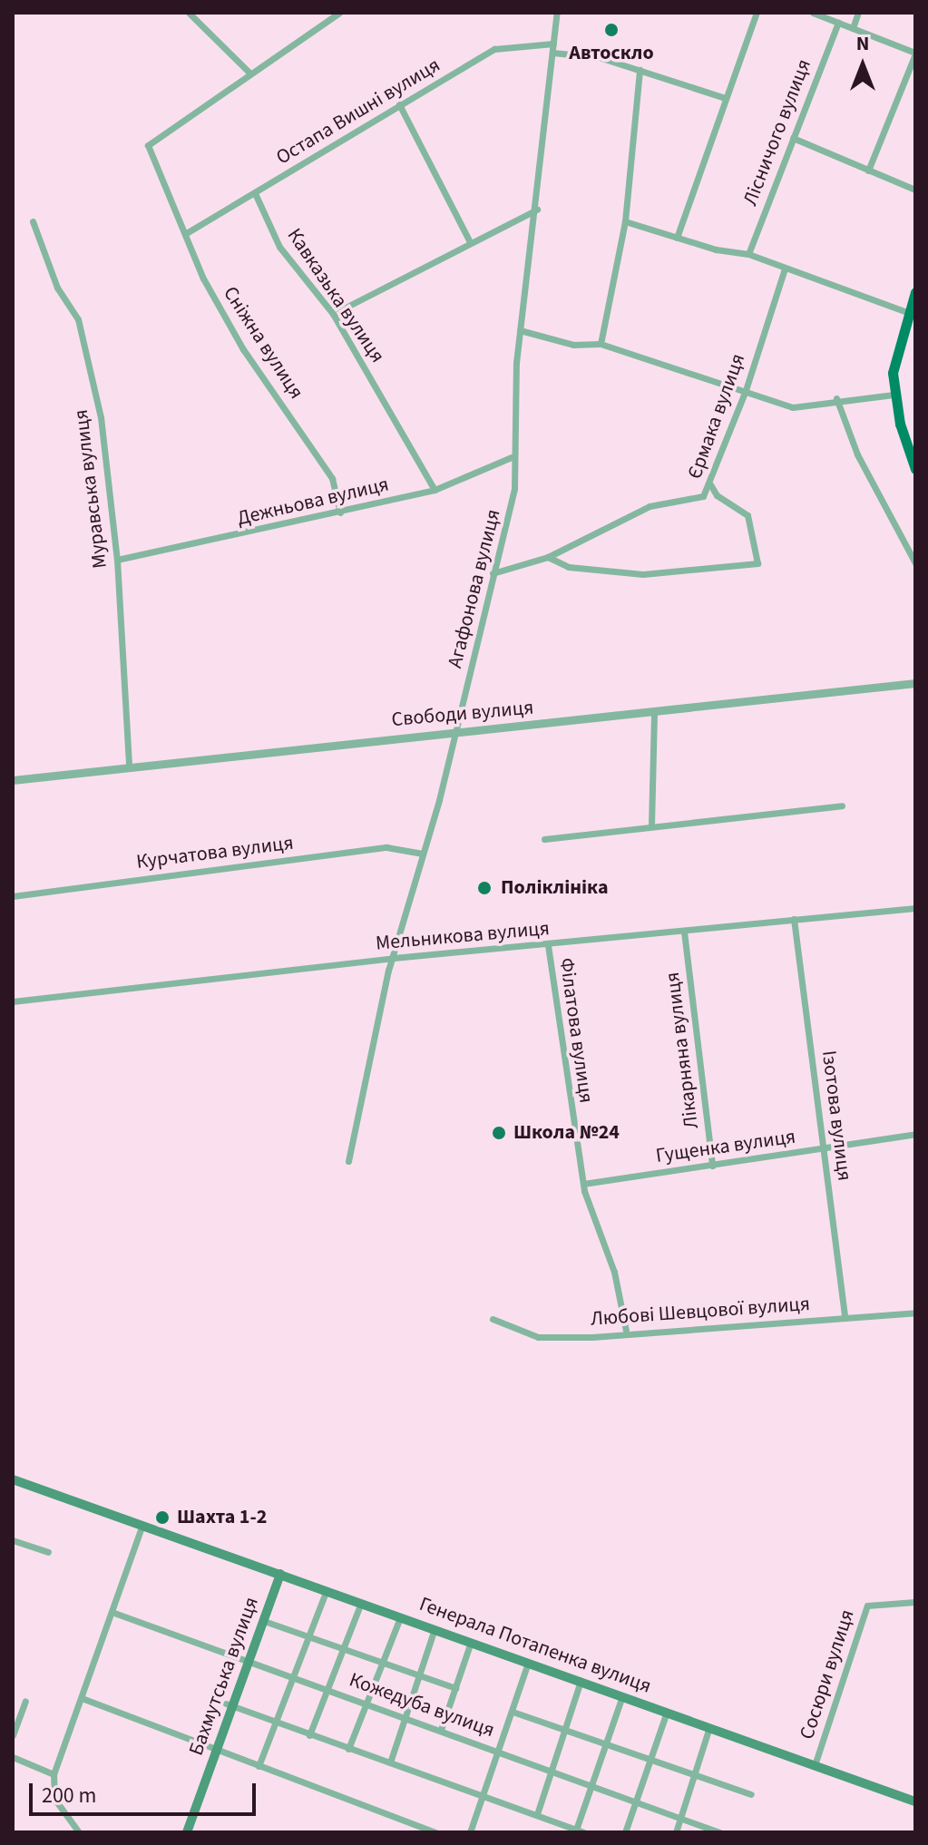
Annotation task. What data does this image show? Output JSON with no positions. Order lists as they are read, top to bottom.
{
  "streets": {
    "main road": ["Генерала Потапенка вулиця", "Бахмутська вулиця"],
    "street": [
      "Остапа Вишні вулиця",
      "Лісничого вулиця",
      "Кавказька вулиця",
      "Сніжна вулиця",
      "Єрмака вулиця",
      "Муравська вулиця",
      "Дежньова вулиця",
      "Агафонова вулиця",
      "Свободи вулиця",
      "Курчатова вулиця",
      "Мельникова вулиця",
      "Філатова вулиця",
      "Лікарняна вулиця",
      "Ізотова вулиця",
      "Гущенка вулиця",
      "Любові Шевцової вулиця",
      "Сосюри вулиця",
      "Кожедуба вулиця"
    ]
  },
  "crossings": [
    ["Остапа Вишні вулиця", "Кавказька вулиця"],
    ["Остапа Вишні вулиця", "Сніжна вулиця"],
    ["Остапа Вишні вулиця", "Агафонова вулиця"],
    ["Кавказька вулиця", "Дежньова вулиця"],
    ["Сніжна вулиця", "Дежньова вулиця"],
    ["Єрмака вулиця", "Агафонова вулиця"],
    ["Муравська вулиця", "Дежньова вулиця"],
    ["Муравська вулиця", "Свободи вулиця"],
    ["Дежньова вулиця", "Агафонова вулиця"],
    ["Агафонова вулиця", "Свободи вулиця"],
    ["Агафонова вулиця", "Курчатова вулиця"],
    ["Агафонова вулиця", "Мельникова вулиця"],
    ["Мельникова вулиця", "Філатова вулиця"],
    ["Мельникова вулиця", "Лікарняна вулиця"],
    ["Мельникова вулиця", "Ізотова вулиця"],
    ["Філатова вулиця", "Гущенка вулиця"],
    ["Філатова вулиця", "Любові Шевцової вулиця"],
    ["Лікарняна вулиця", "Гущенка вулиця"],
    ["Ізотова вулиця", "Гущенка вулиця"],
    ["Ізотова вулиця", "Любові Шевцової вулиця"],
    ["Генерала Потапенка вулиця", "Сосюри вулиця"],
    ["Генерала Потапенка вулиця", "Бахмутська вулиця"],
    ["Бахмутська вулиця", "Кожедуба вулиця"]
  ],
  "places": [
    "Автоскло",
    "Поліклініка",
    "Школа №24",
    "Шахта 1-2"
  ],
  "scale_bar": "200 m",
  "north": "top"
}
